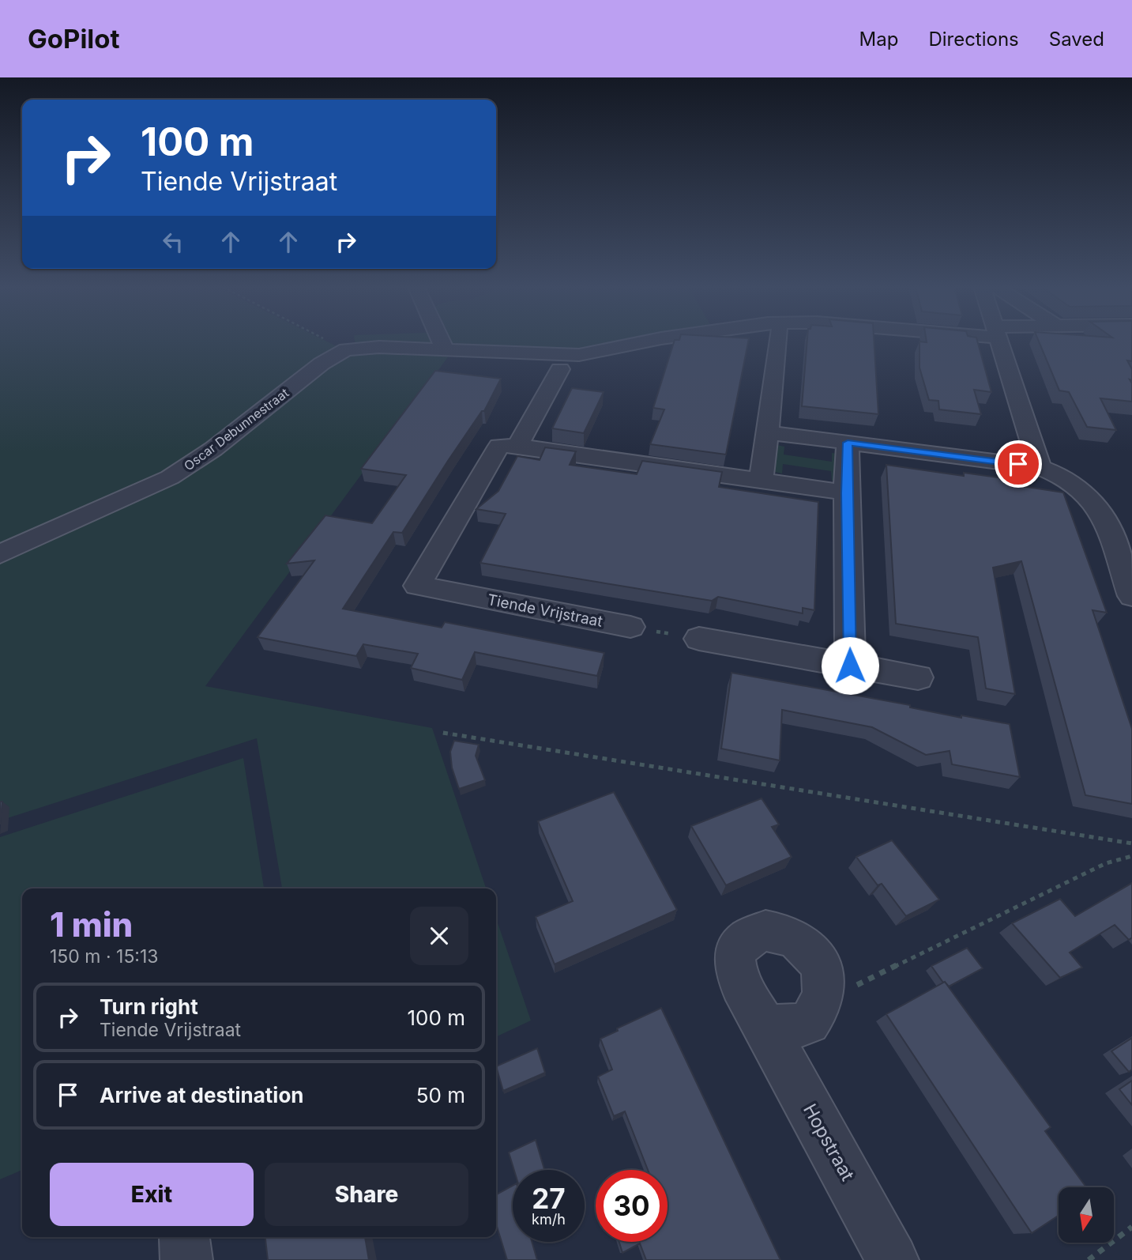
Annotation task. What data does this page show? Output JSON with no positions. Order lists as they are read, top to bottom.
{
  "streets": {
    "street": ["Oscar Debunnestraat", "Tiende Vrijstraat", "Hopstraat"]
  },
  "north": "bottom",
  "page": {
    "header": "GoPilot",
    "nav": ["Map", "Directions", "Saved"],
    "turn": ["100 m", "Tiende Vrijstraat"],
    "heading": ["1 min", "150 m · 15:13"],
    "list": [
      {
        "name": "Turn right",
        "note": "Tiende Vrijstraat",
        "value": "100 m"
      },
      {
        "name": "Arrive at destination",
        "value": "50 m"
      }
    ],
    "buttons": ["Exit", "Share"],
    "speed": "27 km/h",
    "limit": "30"
  }
}
